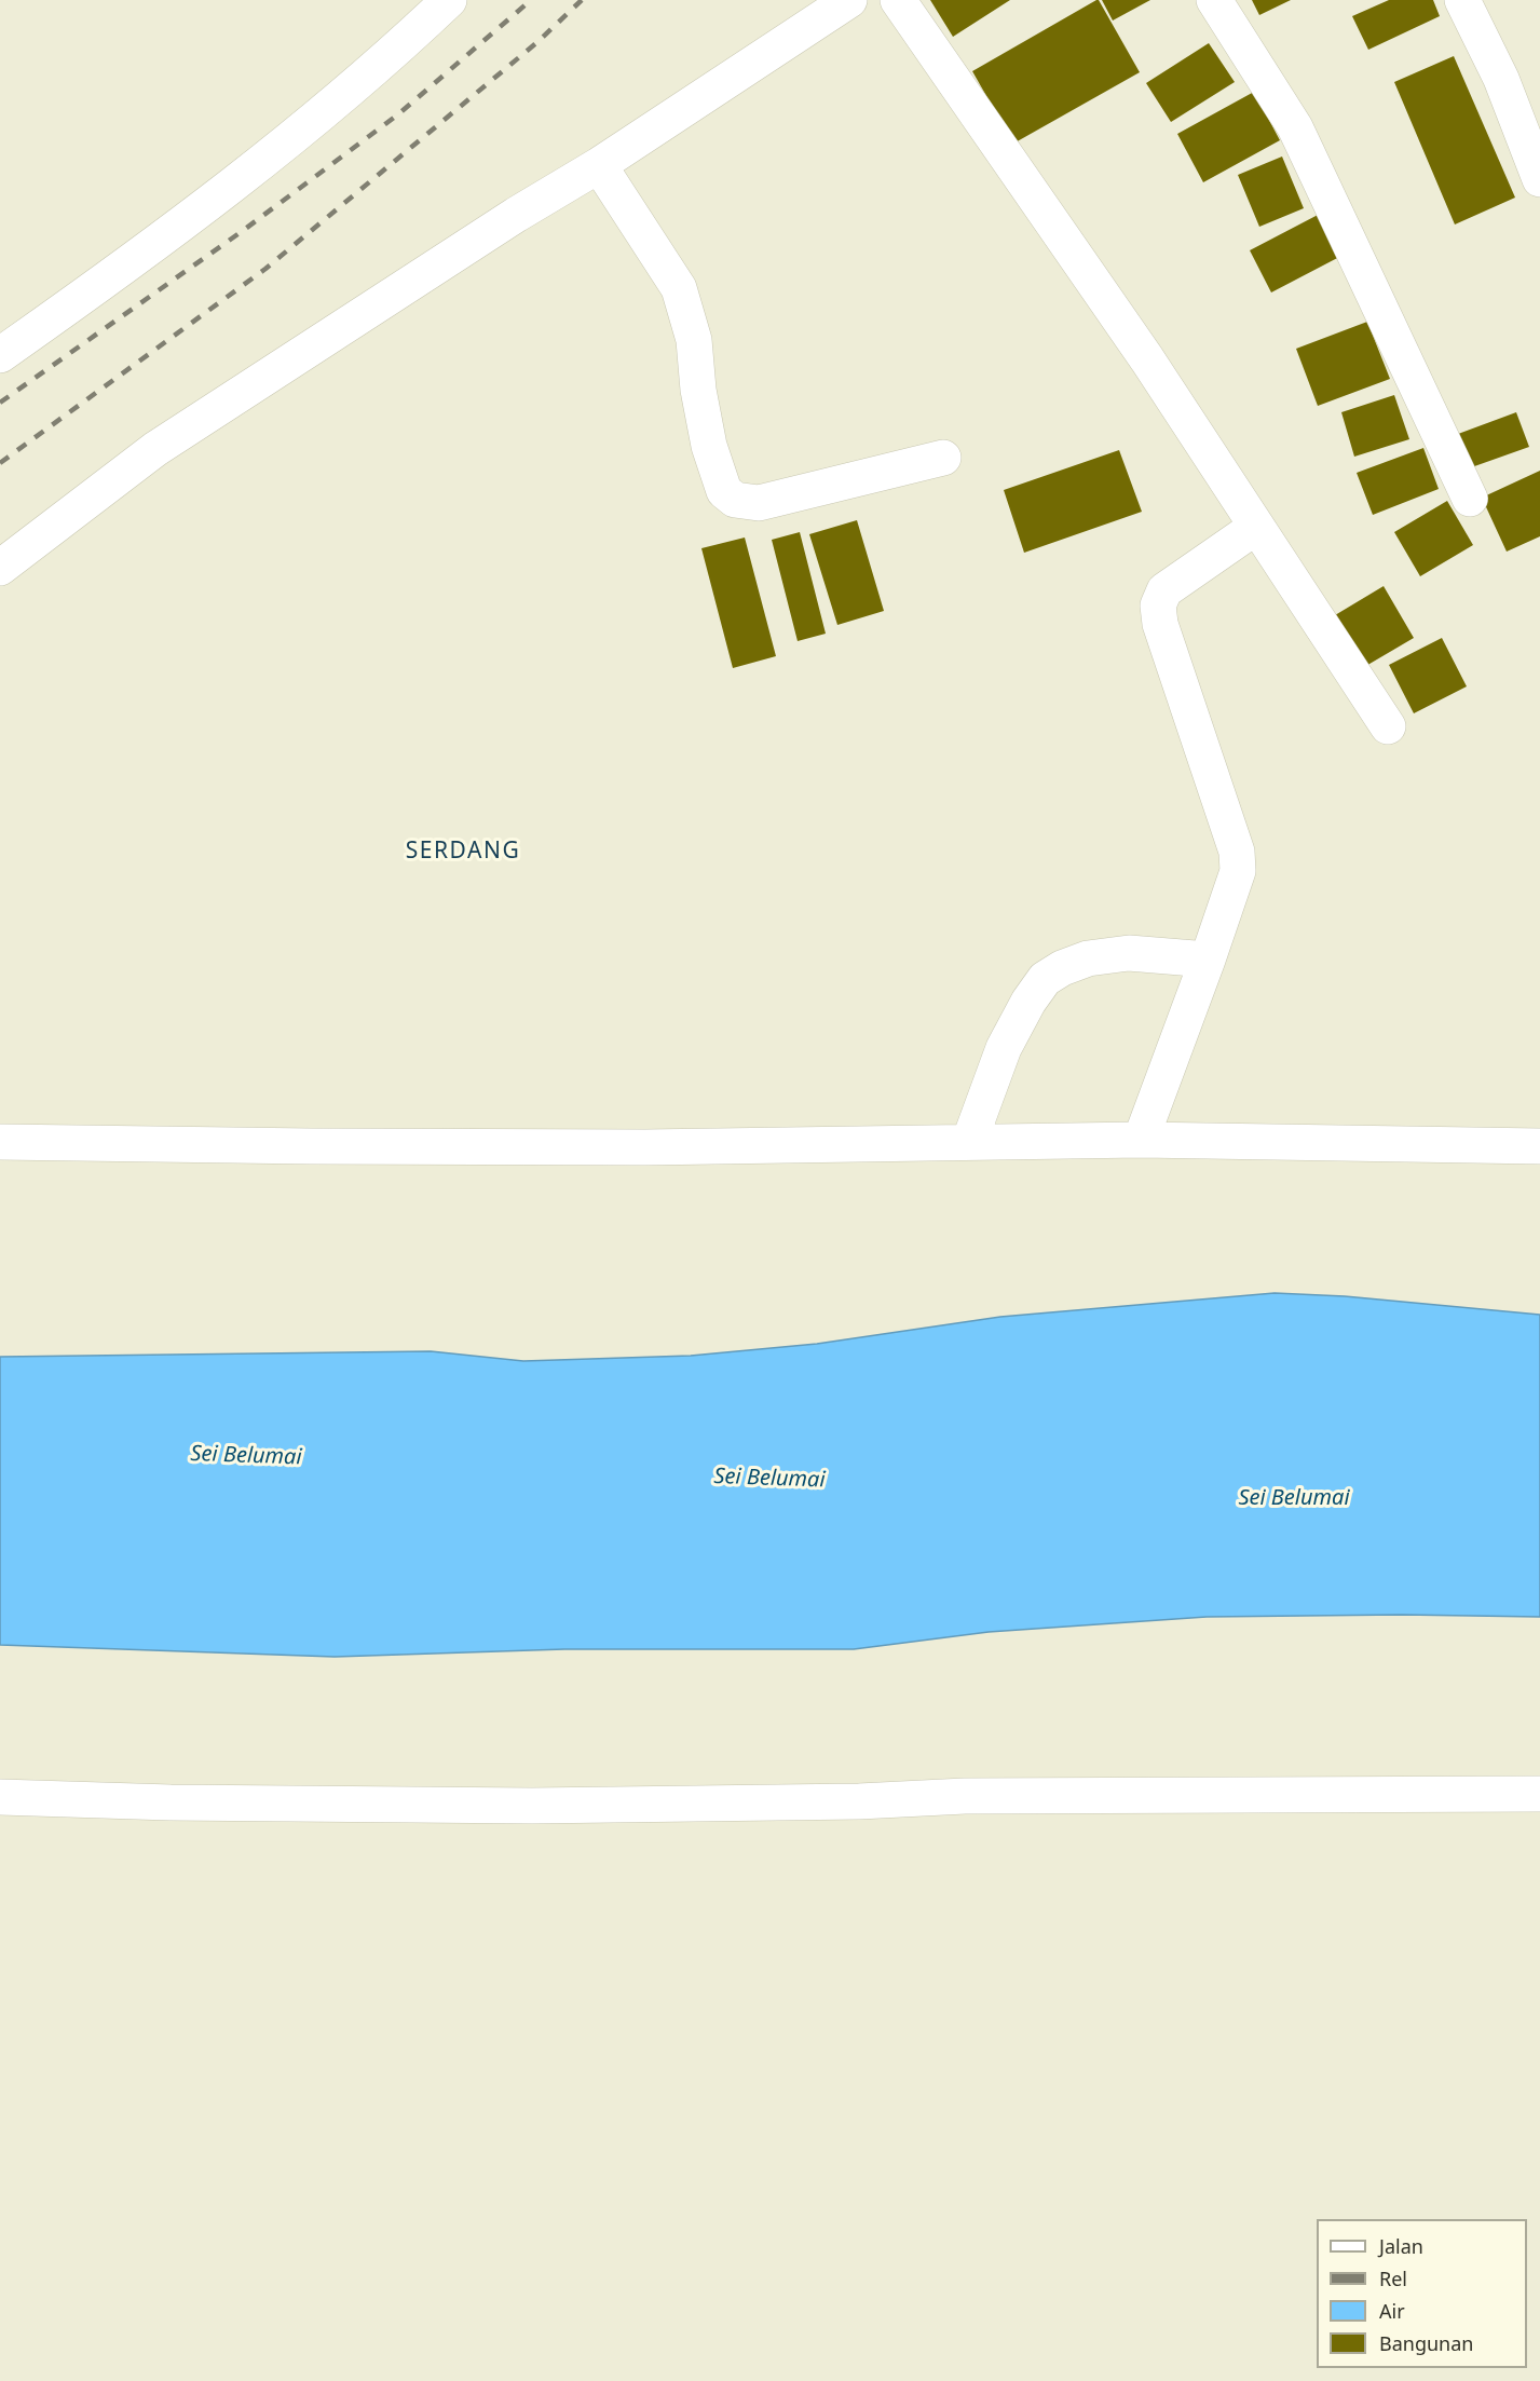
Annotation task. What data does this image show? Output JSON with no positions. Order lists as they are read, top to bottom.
{
  "districts": ["SERDANG"],
  "water": ["Sei Belumai"],
  "legend": [
    "Jalan",
    "Rel",
    "Air",
    "Bangunan"
  ]
}
